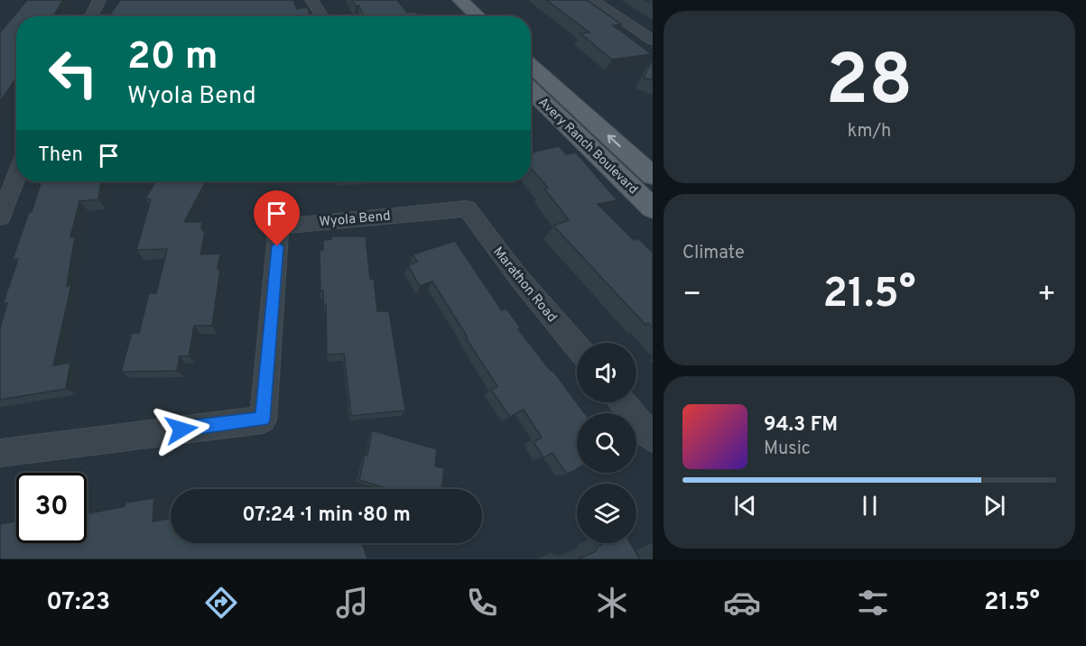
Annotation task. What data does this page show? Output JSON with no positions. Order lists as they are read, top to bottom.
{
  "streets": {
    "main road": ["Avery Ranch Boulevard"],
    "street": ["Wyola Bend", "Marathon Road"]
  },
  "crossings": [
    ["Wyola Bend", "Marathon Road"]
  ],
  "page": {
    "tile": [
      ["28", "km/h"],
      "Climate"
    ],
    "turn": ["20 m", "Wyola Bend"],
    "then": "Then",
    "heat": ["−", "21.5°", "+"],
    "song": ["94.3 FM", "Music"],
    "limit": "30",
    "trip": "07:24 · 1 min · 80 m",
    "tabs": ["07:23", "21.5°"]
  }
}
